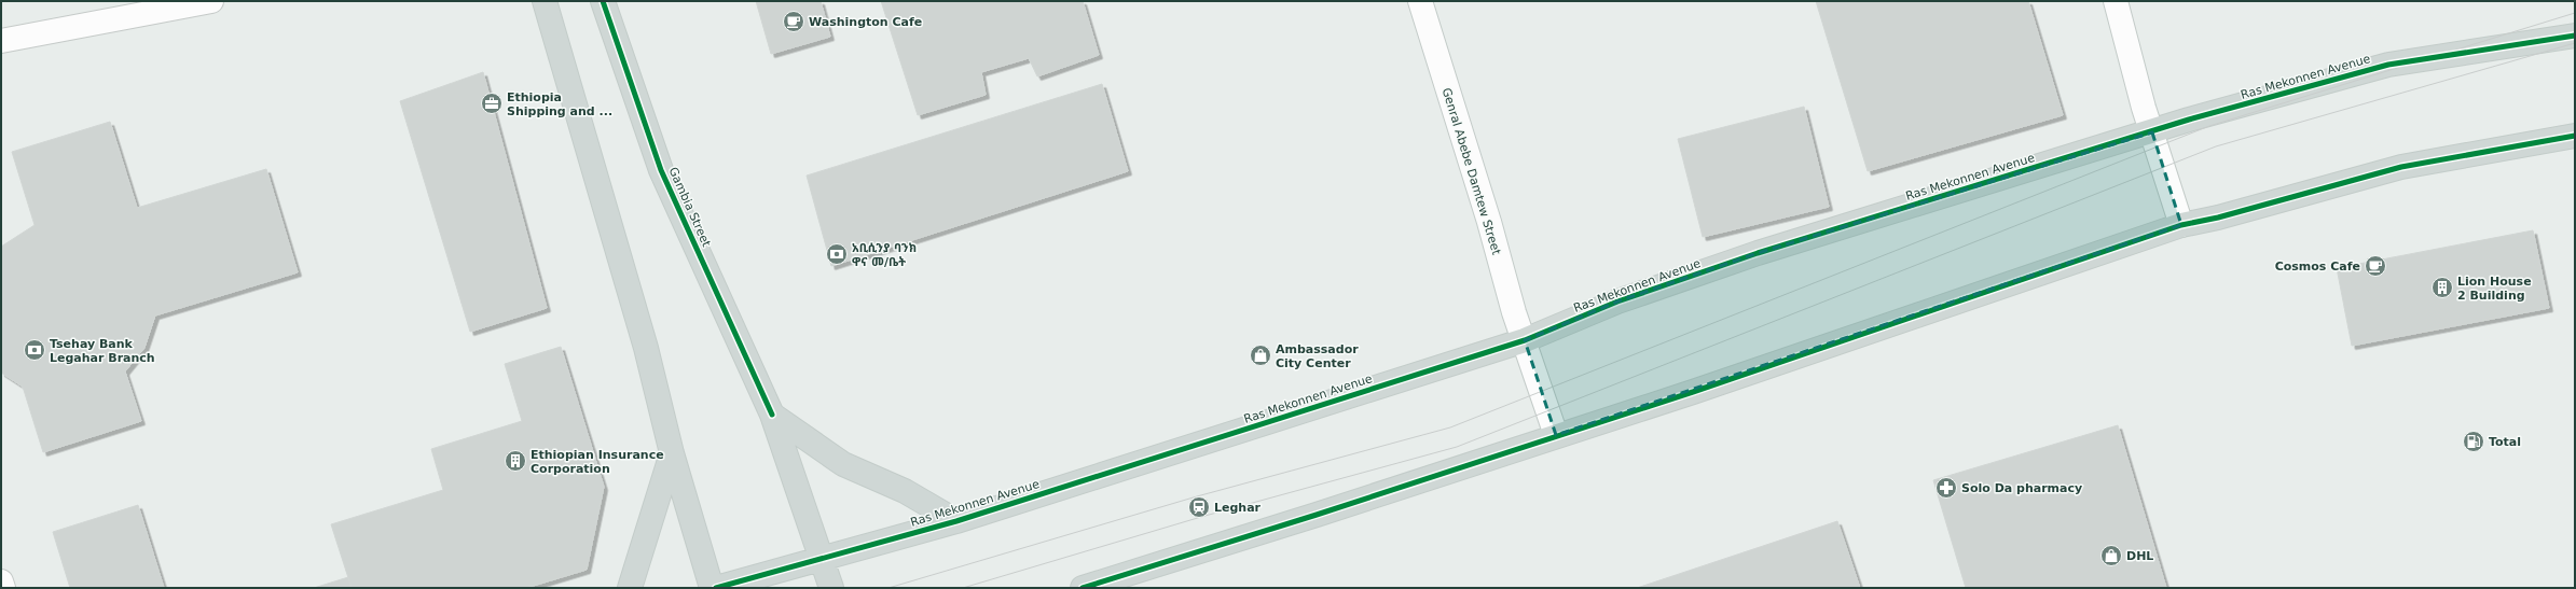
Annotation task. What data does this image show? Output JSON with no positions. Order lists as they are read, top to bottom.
{
  "streets": {
    "main road": ["Ras Mekonnen Avenue", "Genral Abebe Damtew Street", "Gambia Street"]
  },
  "crossings": [
    ["Ras Mekonnen Avenue", "Genral Abebe Damtew Street"],
    ["Ras Mekonnen Avenue", "Gambia Street"]
  ],
  "places": {
    "cafe": ["Washington Cafe", "Cosmos Cafe"],
    "office": ["Ethiopia Shipping and ..."],
    "bank": ["አቢሲንያ ባንክ ዋና መ/ቤት", "Tsehay Bank Legahar Branch"],
    "building": ["Lion House 2 Building", "Ethiopian Insurance Corporation"],
    "shop": ["Ambassador City Center", "DHL"],
    "fuel station": ["Total"],
    "pharmacy": ["Solo Da pharmacy"],
    "station": ["Leghar"]
  }
}
